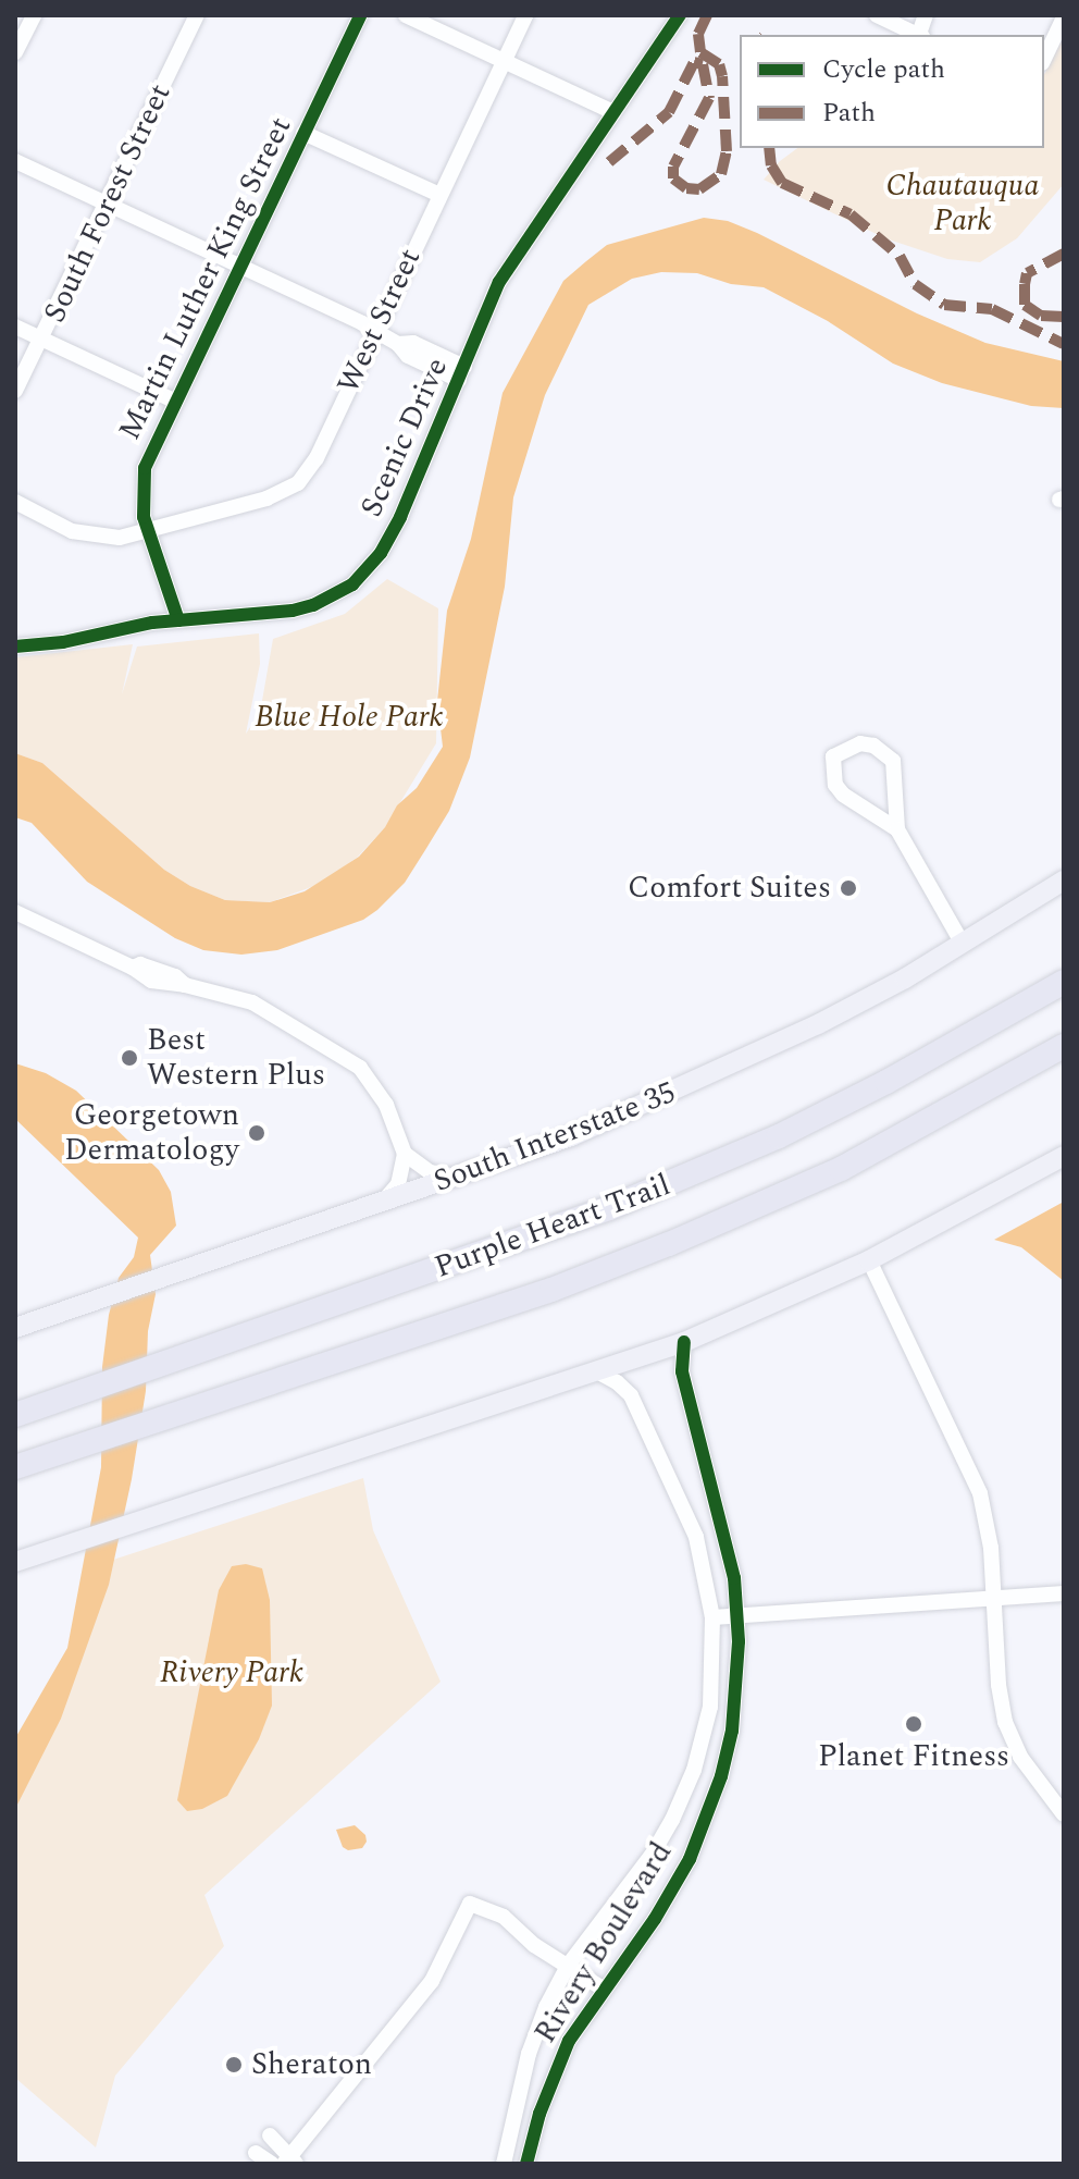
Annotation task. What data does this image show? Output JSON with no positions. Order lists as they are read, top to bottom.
{
  "streets": {
    "highway": ["Purple Heart Trail"],
    "main road": ["South Interstate 35"],
    "street": [
      "South Forest Street",
      "Martin Luther King Street",
      "West Street",
      "Scenic Drive",
      "Rivery Boulevard"
    ]
  },
  "crossings": [
    ["Martin Luther King Street", "West Street"],
    ["Martin Luther King Street", "Scenic Drive"]
  ],
  "parks": ["Chautauqua Park", "Blue Hole Park", "Rivery Park"],
  "places": [
    "Comfort Suites",
    "Best Western Plus",
    "Georgetown Dermatology",
    "Planet Fitness",
    "Sheraton"
  ],
  "legend": ["Cycle path", "Path"]
}
